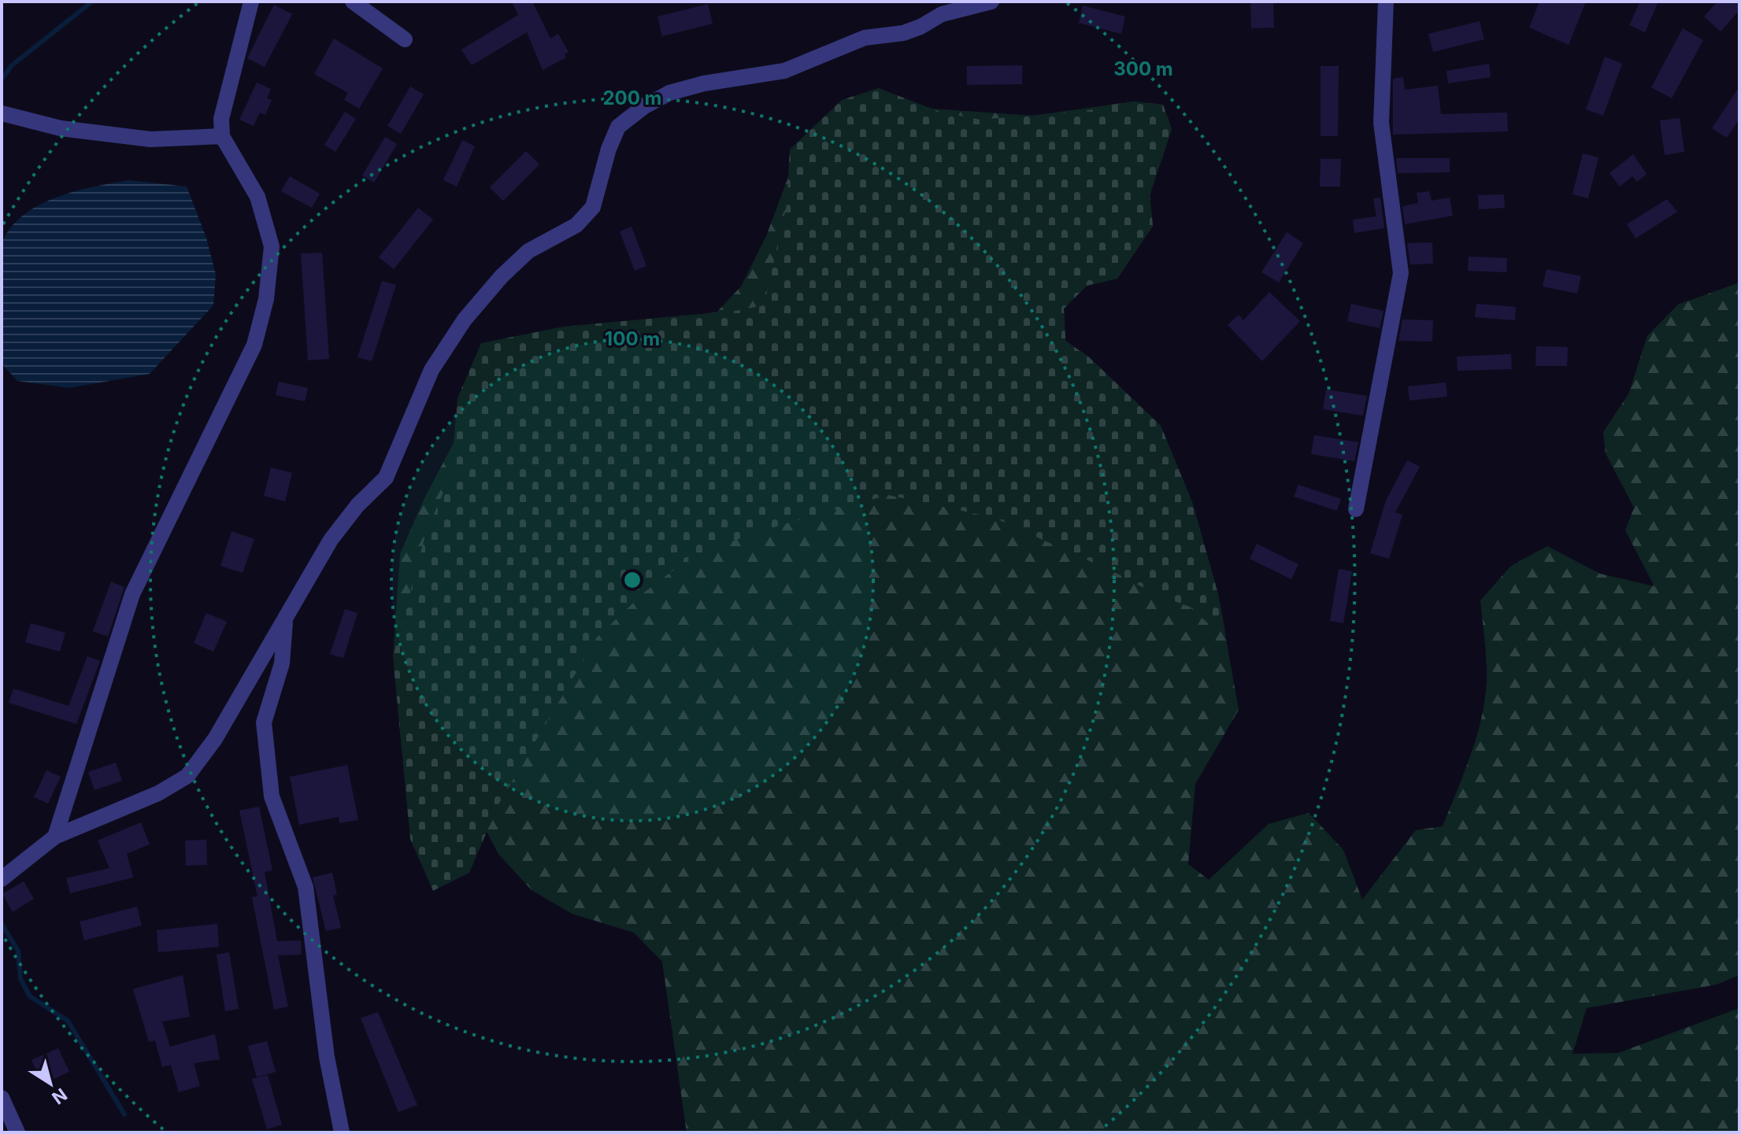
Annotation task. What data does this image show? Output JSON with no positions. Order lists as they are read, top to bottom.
{
  "north": "bottom right",
  "rings": ["300 m", "200 m", "100 m"]
}
